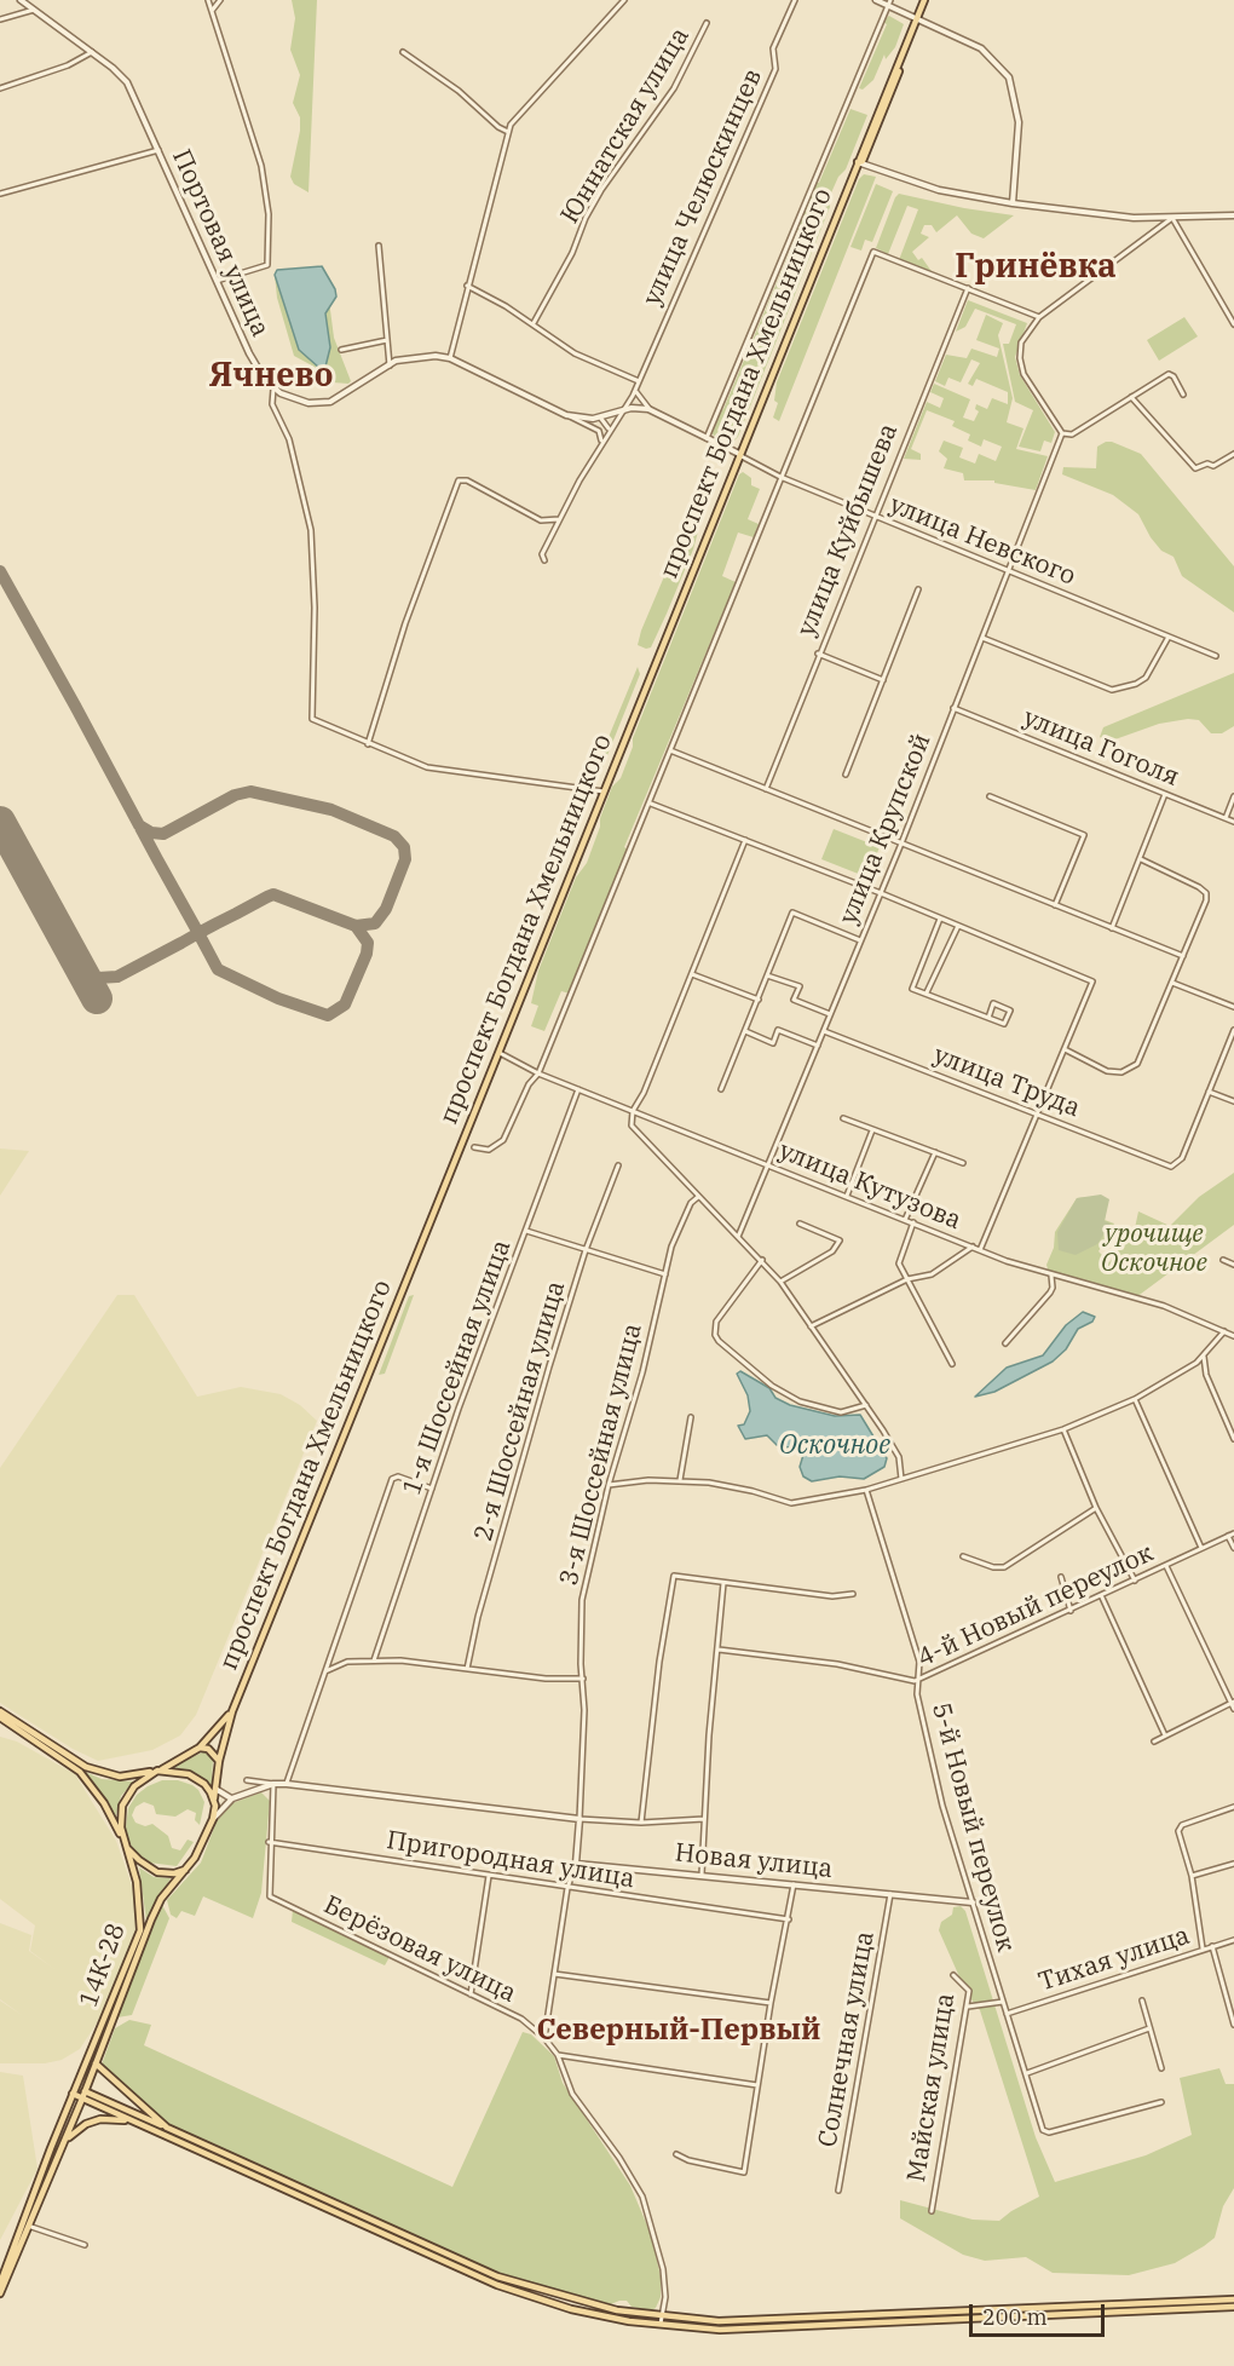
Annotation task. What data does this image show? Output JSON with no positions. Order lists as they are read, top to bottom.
{
  "streets": {
    "main road": ["проспект Богдана Хмельницкого", "14К-28"],
    "street": [
      "Юннатская улица",
      "улица Челюскинцев",
      "Портовая улица",
      "улица Куйбышева",
      "улица Невского",
      "улица Гоголя",
      "улица Крупской",
      "улица Труда",
      "улица Кутузова",
      "1-я Шоссейная улица",
      "2-я Шоссейная улица",
      "3-я Шоссейная улица",
      "4-й Новый переулок",
      "5-й Новый переулок",
      "Пригородная улица",
      "Новая улица",
      "Берёзовая улица",
      "Тихая улица",
      "Солнечная улица",
      "Майская улица"
    ]
  },
  "crossings": [
    ["проспект Богдана Хмельницкого", "улица Невского"],
    ["проспект Богдана Хмельницкого", "улица Кутузова"],
    ["проспект Богдана Хмельницкого", "Новая улица"],
    ["проспект Богдана Хмельницкого", "14К-28"],
    ["улица Куйбышева", "улица Невского"],
    ["улица Невского", "улица Крупской"],
    ["улица Гоголя", "улица Крупской"],
    ["улица Крупской", "улица Труда"],
    ["улица Крупской", "улица Кутузова"],
    ["улица Кутузова", "1-я Шоссейная улица"],
    ["3-я Шоссейная улица", "Новая улица"],
    ["4-й Новый переулок", "5-й Новый переулок"],
    ["5-й Новый переулок", "Новая улица"],
    ["5-й Новый переулок", "Тихая улица"],
    ["Пригородная улица", "Берёзовая улица"],
    ["Новая улица", "14К-28"],
    ["Новая улица", "Солнечная улица"]
  ],
  "districts": ["Гринёвка", "Ячнево", "Северный-Первый"],
  "water": ["Оскочное"],
  "parks": ["урочище Оскочное"],
  "scale_bar": "200 m"
}
